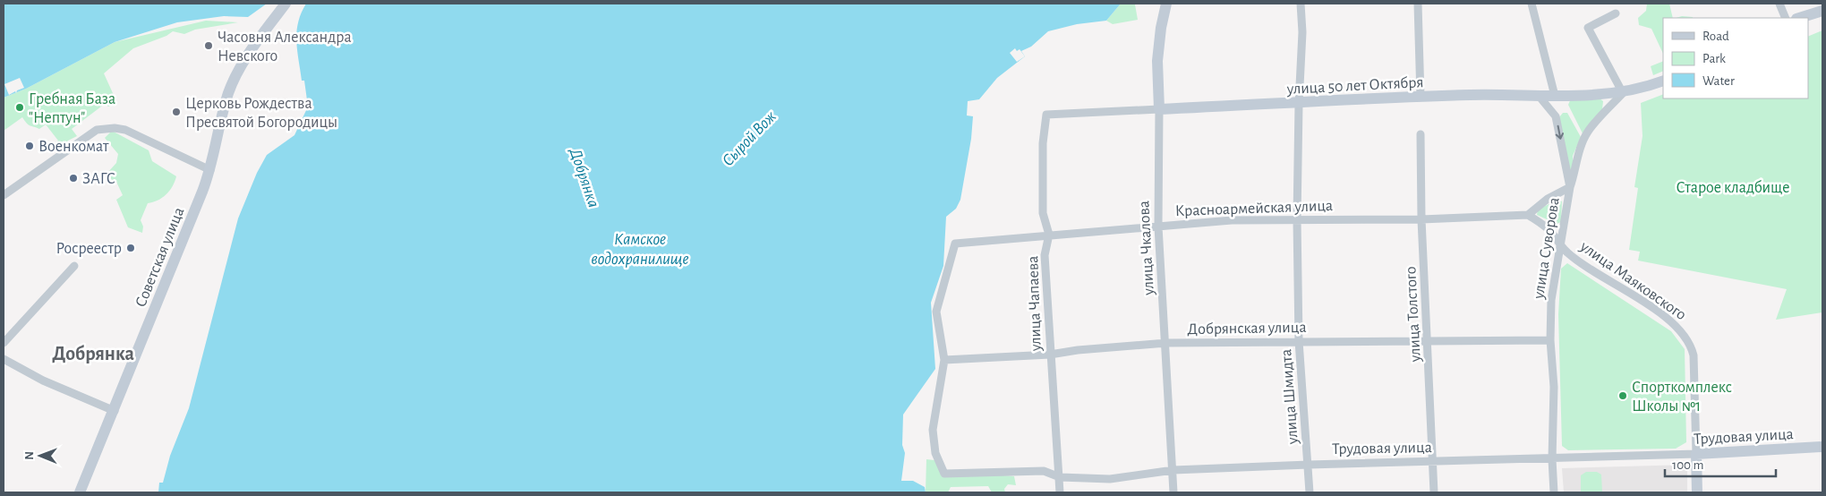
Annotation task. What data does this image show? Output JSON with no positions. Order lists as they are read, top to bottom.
{
  "streets": {
    "street": [
      "улица 50 лет Октября",
      "Красноармейская улица",
      "улица Чкалова",
      "улица Суворова",
      "Советская улица",
      "улица Маяковского",
      "улица Чапаева",
      "улица Толстого",
      "Добрянская улица",
      "улица Шмидта",
      "Трудовая улица"
    ]
  },
  "crossings": [
    ["улица 50 лет Октября", "улица Чкалова"],
    ["улица 50 лет Октября", "улица Суворова"],
    ["улица 50 лет Октября", "улица Чапаева"],
    ["улица 50 лет Октября", "улица Шмидта"],
    ["Красноармейская улица", "улица Чкалова"],
    ["Красноармейская улица", "улица Маяковского"],
    ["Красноармейская улица", "улица Чапаева"],
    ["Красноармейская улица", "улица Толстого"],
    ["Красноармейская улица", "Добрянская улица"],
    ["Красноармейская улица", "улица Шмидта"],
    ["Красноармейская улица", "Трудовая улица"],
    ["улица Чкалова", "Добрянская улица"],
    ["улица Чкалова", "Трудовая улица"],
    ["улица Суворова", "улица Маяковского"],
    ["улица Суворова", "Добрянская улица"],
    ["улица Суворова", "Трудовая улица"],
    ["улица Маяковского", "Трудовая улица"],
    ["улица Чапаева", "Добрянская улица"],
    ["улица Чапаева", "Трудовая улица"],
    ["улица Толстого", "Добрянская улица"],
    ["улица Толстого", "Трудовая улица"],
    ["Добрянская улица", "улица Шмидта"],
    ["Добрянская улица", "Трудовая улица"],
    ["улица Шмидта", "Трудовая улица"]
  ],
  "districts": ["Добрянка"],
  "water": ["Сырой Вож", "Добрянка", "Камское водохранилище"],
  "parks": ["Старое кладбище"],
  "places": [
    "Часовня Александра Невского",
    "Гребная База \"Нептун\"",
    "Церковь Рождества Пресвятой Богородицы",
    "Военкомат",
    "ЗАГС",
    "Росреестр",
    "Спорткомплекс Школы №1"
  ],
  "legend": ["Road", "Park", "Water"],
  "scale_bar": "100 m",
  "north": "left"
}
